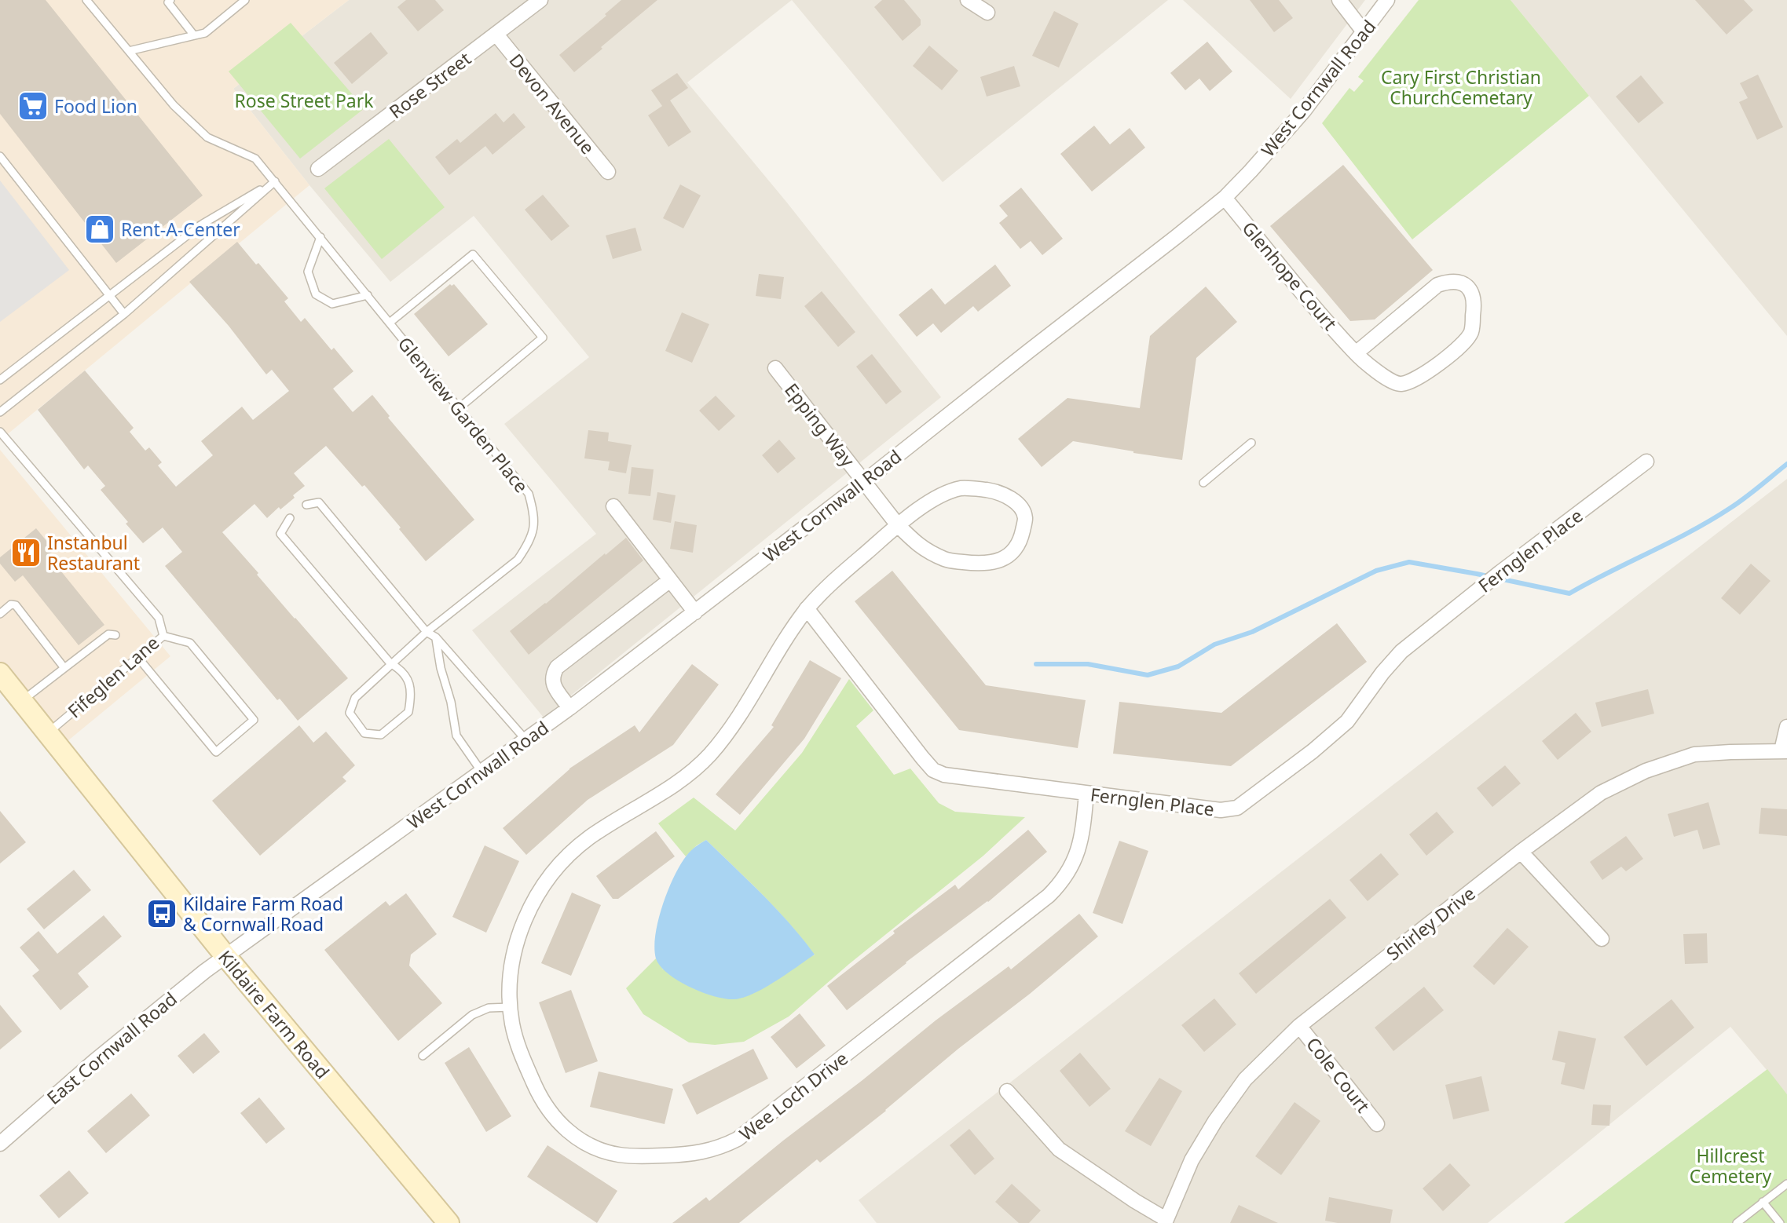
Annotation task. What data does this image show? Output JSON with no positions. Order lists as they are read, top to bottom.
{
  "streets": {
    "main road": ["Kildaire Farm Road"],
    "street": [
      "Rose Street",
      "West Cornwall Road",
      "Devon Avenue",
      "Glenhope Court",
      "Epping Way",
      "Fernglen Place",
      "Shirley Drive",
      "East Cornwall Road",
      "Cole Court",
      "Wee Loch Drive"
    ],
    "lane": ["Glenview Garden Place", "Fifeglen Lane"]
  },
  "crossings": [
    ["Rose Street", "Devon Avenue"],
    ["West Cornwall Road", "Glenhope Court"],
    ["West Cornwall Road", "Epping Way"],
    ["West Cornwall Road", "Kildaire Farm Road"],
    ["West Cornwall Road", "East Cornwall Road"],
    ["Epping Way", "Wee Loch Drive"],
    ["Fernglen Place", "Wee Loch Drive"],
    ["Fifeglen Lane", "Kildaire Farm Road"],
    ["Shirley Drive", "Cole Court"],
    ["Kildaire Farm Road", "East Cornwall Road"]
  ],
  "parks": ["Cary First Christian ChurchCemetary", "Rose Street Park", "Hillcrest Cemetery"],
  "places": {
    "supermarket": ["Food Lion"],
    "shop": ["Rent-A-Center"],
    "restaurant": ["Instanbul Restaurant"],
    "bus stop": ["Kildaire Farm Road & Cornwall Road"]
  }
}
